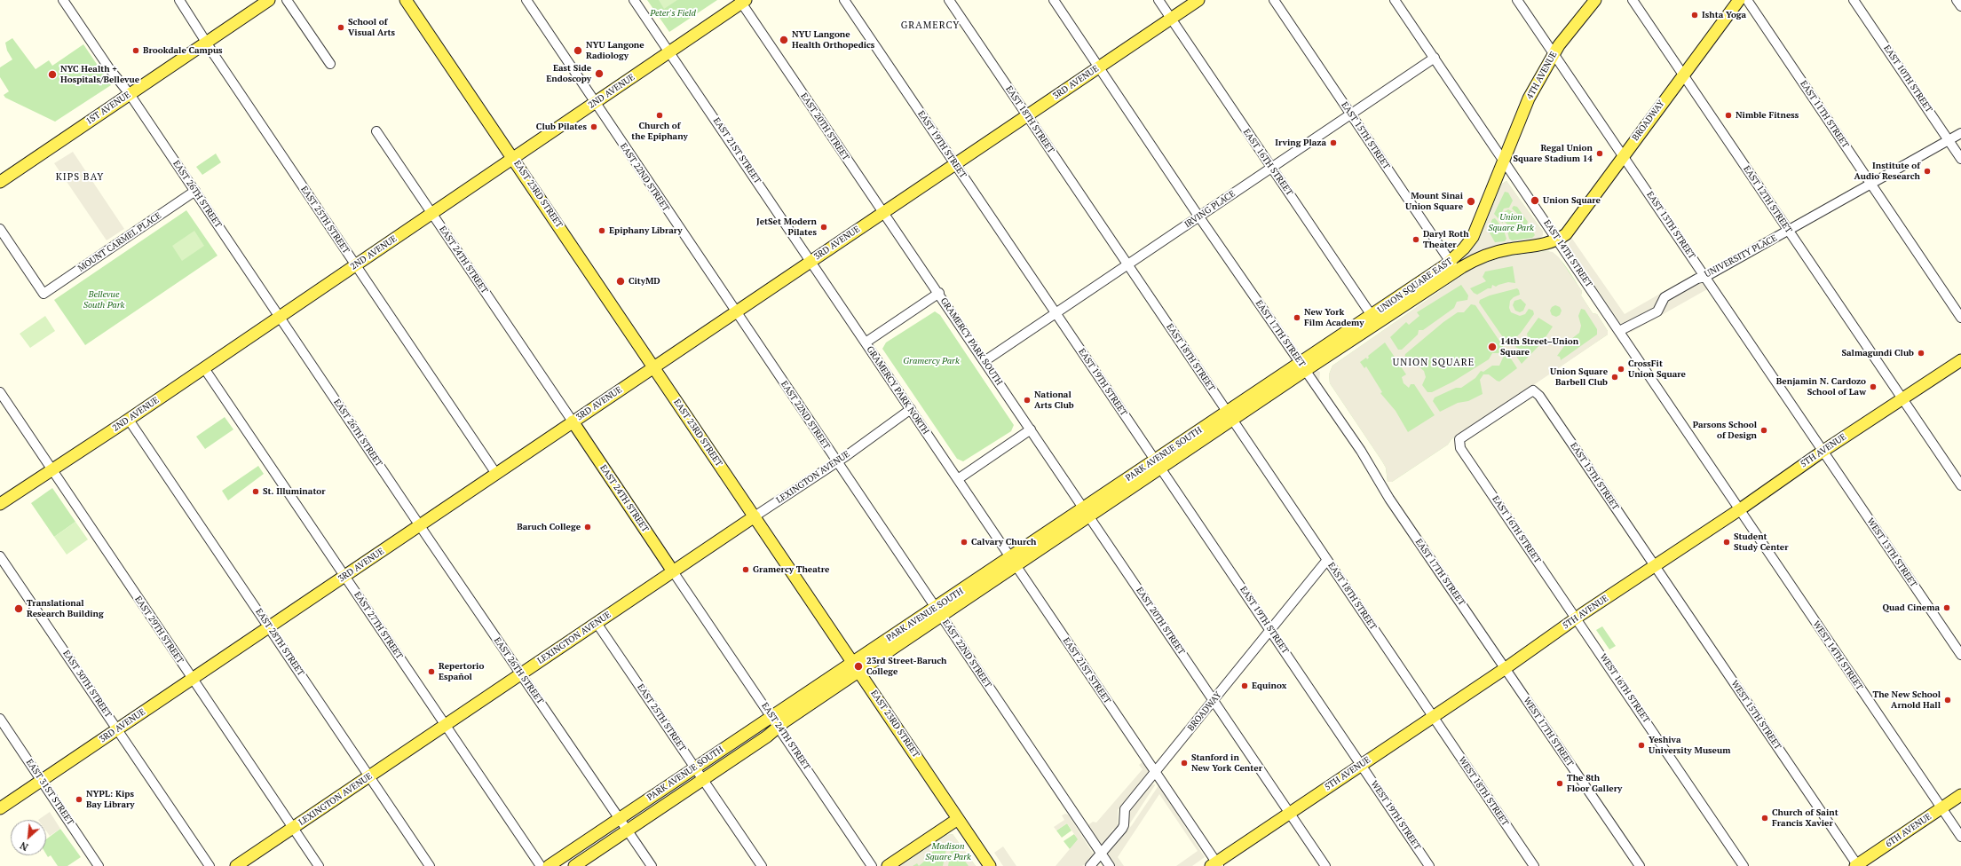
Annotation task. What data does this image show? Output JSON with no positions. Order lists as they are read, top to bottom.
{
  "streets": {
    "main road": [
      "4TH AVENUE",
      "3RD AVENUE",
      "2ND AVENUE",
      "1ST AVENUE",
      "BROADWAY",
      "EAST 23RD STREET",
      "EAST 24TH STREET",
      "UNION SQUARE EAST",
      "5TH AVENUE",
      "PARK AVENUE SOUTH",
      "LEXINGTON AVENUE",
      "6TH AVENUE"
    ],
    "street": [
      "EAST 10TH STREET",
      "EAST 11TH STREET",
      "EAST 18TH STREET",
      "EAST 20TH STREET",
      "EAST 15TH STREET",
      "EAST 19TH STREET",
      "EAST 21ST STREET",
      "EAST 16TH STREET",
      "EAST 22ND STREET",
      "EAST 26TH STREET",
      "EAST 12TH STREET",
      "IRVING PLACE",
      "EAST 25TH STREET",
      "EAST 13TH STREET",
      "MOUNT CARMEL PLACE",
      "EAST 14TH STREET",
      "UNIVERSITY PLACE",
      "EAST 17TH STREET",
      "GRAMERCY PARK SOUTH",
      "GRAMERCY PARK NORTH",
      "WEST 13TH STREET",
      "EAST 27TH STREET",
      "EAST 29TH STREET",
      "EAST 28TH STREET",
      "WEST 14TH STREET",
      "EAST 30TH STREET",
      "WEST 16TH STREET",
      "WEST 15TH STREET",
      "WEST 17TH STREET",
      "WEST 18TH STREET",
      "EAST 31ST STREET",
      "WEST 19TH STREET"
    ]
  },
  "crossings": [
    ["4TH AVENUE", "EAST 13TH STREET"],
    ["4TH AVENUE", "EAST 14TH STREET"],
    ["4TH AVENUE", "UNION SQUARE EAST"],
    ["EAST 10TH STREET", "UNIVERSITY PLACE"],
    ["3RD AVENUE", "EAST 18TH STREET"],
    ["3RD AVENUE", "EAST 20TH STREET"],
    ["3RD AVENUE", "EAST 19TH STREET"],
    ["3RD AVENUE", "EAST 21ST STREET"],
    ["3RD AVENUE", "EAST 16TH STREET"],
    ["3RD AVENUE", "EAST 22ND STREET"],
    ["3RD AVENUE", "EAST 26TH STREET"],
    ["3RD AVENUE", "EAST 23RD STREET"],
    ["3RD AVENUE", "EAST 25TH STREET"],
    ["3RD AVENUE", "EAST 24TH STREET"],
    ["3RD AVENUE", "EAST 17TH STREET"],
    ["3RD AVENUE", "EAST 27TH STREET"],
    ["3RD AVENUE", "EAST 29TH STREET"],
    ["3RD AVENUE", "EAST 28TH STREET"],
    ["3RD AVENUE", "EAST 30TH STREET"],
    ["3RD AVENUE", "EAST 31ST STREET"],
    ["2ND AVENUE", "EAST 20TH STREET"],
    ["2ND AVENUE", "EAST 21ST STREET"],
    ["2ND AVENUE", "EAST 22ND STREET"],
    ["2ND AVENUE", "EAST 26TH STREET"],
    ["2ND AVENUE", "EAST 23RD STREET"],
    ["2ND AVENUE", "EAST 25TH STREET"],
    ["2ND AVENUE", "EAST 24TH STREET"],
    ["2ND AVENUE", "EAST 27TH STREET"],
    ["2ND AVENUE", "EAST 29TH STREET"],
    ["2ND AVENUE", "EAST 28TH STREET"],
    ["1ST AVENUE", "EAST 26TH STREET"],
    ["1ST AVENUE", "EAST 25TH STREET"],
    ["EAST 11TH STREET", "UNIVERSITY PLACE"],
    ["EAST 18TH STREET", "BROADWAY"],
    ["EAST 18TH STREET", "IRVING PLACE"],
    ["EAST 18TH STREET", "5TH AVENUE"],
    ["EAST 18TH STREET", "PARK AVENUE SOUTH"],
    ["EAST 18TH STREET", "WEST 18TH STREET"],
    ["BROADWAY", "EAST 20TH STREET"],
    ["BROADWAY", "EAST 19TH STREET"],
    ["BROADWAY", "EAST 21ST STREET"],
    ["BROADWAY", "EAST 22ND STREET"],
    ["BROADWAY", "EAST 12TH STREET"],
    ["BROADWAY", "EAST 13TH STREET"],
    ["BROADWAY", "EAST 14TH STREET"],
    ["BROADWAY", "UNION SQUARE EAST"],
    ["EAST 20TH STREET", "GRAMERCY PARK SOUTH"],
    ["EAST 20TH STREET", "5TH AVENUE"],
    ["EAST 20TH STREET", "PARK AVENUE SOUTH"],
    ["EAST 15TH STREET", "EAST 16TH STREET"],
    ["EAST 15TH STREET", "IRVING PLACE"],
    ["EAST 15TH STREET", "UNION SQUARE EAST"],
    ["EAST 15TH STREET", "5TH AVENUE"],
    ["EAST 15TH STREET", "WEST 15TH STREET"],
    ["EAST 19TH STREET", "IRVING PLACE"],
    ["EAST 19TH STREET", "5TH AVENUE"],
    ["EAST 19TH STREET", "PARK AVENUE SOUTH"],
    ["EAST 19TH STREET", "WEST 19TH STREET"],
    ["EAST 21ST STREET", "GRAMERCY PARK NORTH"],
    ["EAST 21ST STREET", "5TH AVENUE"],
    ["EAST 21ST STREET", "PARK AVENUE SOUTH"],
    ["EAST 16TH STREET", "IRVING PLACE"],
    ["EAST 16TH STREET", "UNION SQUARE EAST"],
    ["EAST 16TH STREET", "5TH AVENUE"],
    ["EAST 16TH STREET", "WEST 16TH STREET"],
    ["EAST 22ND STREET", "PARK AVENUE SOUTH"],
    ["EAST 22ND STREET", "LEXINGTON AVENUE"],
    ["EAST 26TH STREET", "MOUNT CARMEL PLACE"],
    ["EAST 26TH STREET", "PARK AVENUE SOUTH"],
    ["EAST 26TH STREET", "LEXINGTON AVENUE"],
    ["EAST 23RD STREET", "PARK AVENUE SOUTH"],
    ["EAST 23RD STREET", "LEXINGTON AVENUE"],
    ["EAST 12TH STREET", "UNIVERSITY PLACE"],
    ["EAST 12TH STREET", "5TH AVENUE"],
    ["IRVING PLACE", "EAST 14TH STREET"],
    ["IRVING PLACE", "EAST 17TH STREET"],
    ["IRVING PLACE", "GRAMERCY PARK SOUTH"],
    ["EAST 25TH STREET", "PARK AVENUE SOUTH"],
    ["EAST 25TH STREET", "LEXINGTON AVENUE"],
    ["EAST 13TH STREET", "UNIVERSITY PLACE"],
    ["EAST 13TH STREET", "5TH AVENUE"],
    ["EAST 13TH STREET", "WEST 13TH STREET"],
    ["EAST 14TH STREET", "UNIVERSITY PLACE"],
    ["EAST 14TH STREET", "UNION SQUARE EAST"],
    ["EAST 14TH STREET", "5TH AVENUE"],
    ["EAST 14TH STREET", "WEST 14TH STREET"],
    ["EAST 24TH STREET", "PARK AVENUE SOUTH"],
    ["EAST 24TH STREET", "LEXINGTON AVENUE"],
    ["UNION SQUARE EAST", "EAST 17TH STREET"],
    ["UNION SQUARE EAST", "PARK AVENUE SOUTH"],
    ["EAST 17TH STREET", "5TH AVENUE"],
    ["EAST 17TH STREET", "PARK AVENUE SOUTH"],
    ["EAST 17TH STREET", "WEST 17TH STREET"],
    ["GRAMERCY PARK NORTH", "LEXINGTON AVENUE"],
    ["5TH AVENUE", "WEST 13TH STREET"],
    ["5TH AVENUE", "WEST 14TH STREET"],
    ["5TH AVENUE", "WEST 16TH STREET"],
    ["5TH AVENUE", "WEST 15TH STREET"],
    ["5TH AVENUE", "WEST 17TH STREET"],
    ["5TH AVENUE", "WEST 18TH STREET"],
    ["5TH AVENUE", "WEST 19TH STREET"],
    ["LEXINGTON AVENUE", "EAST 27TH STREET"],
    ["LEXINGTON AVENUE", "EAST 29TH STREET"],
    ["LEXINGTON AVENUE", "EAST 28TH STREET"],
    ["WEST 14TH STREET", "6TH AVENUE"],
    ["WEST 15TH STREET", "6TH AVENUE"]
  ],
  "districts": ["GRAMERCY", "KIPS BAY", "UNION SQUARE"],
  "parks": [
    "Peter's Field",
    "Union Square Park",
    "Bellevue South Park",
    "Gramercy Park",
    "Madison Square Park"
  ],
  "places": [
    "Ishta Yoga",
    "School of Visual Arts",
    "NYU Langone Health Orthopedics",
    "Brookdale Campus",
    "NYU Langone Radiology",
    "East Side Endoscopy",
    "NYC Health + Hospitals/Bellevue",
    "Church of the Epiphany",
    "Nimble Fitness",
    "Club Pilates",
    "Irving Plaza",
    "Regal Union Square Stadium 14",
    "Institute of Audio Research",
    "Union Square",
    "Mount Sinai Union Square",
    "JetSet Modern Pilates",
    "Epiphany Library",
    "Daryl Roth Theater",
    "CityMD",
    "New York Film Academy",
    "14th Street–Union Square",
    "Salmagundi Club",
    "CrossFit Union Square",
    "Union Square Barbell Club",
    "Benjamin N. Cardozo School of Law",
    "National Arts Club",
    "Parsons School of Design",
    "St. Illuminator",
    "Baruch College",
    "Calvary Church",
    "Student Study Center",
    "Gramercy Theatre",
    "Quad Cinema",
    "Translational Research Building",
    "23rd Street-Baruch College",
    "Repertorio Español",
    "Equinox",
    "The New School Arnold Hall",
    "Yeshiva University Museum",
    "Stanford in New York Center",
    "The 8th Floor Gallery",
    "NYPL: Kips Bay Library",
    "Church of Saint Francis Xavier"
  ],
  "north": "bottom left"
}
